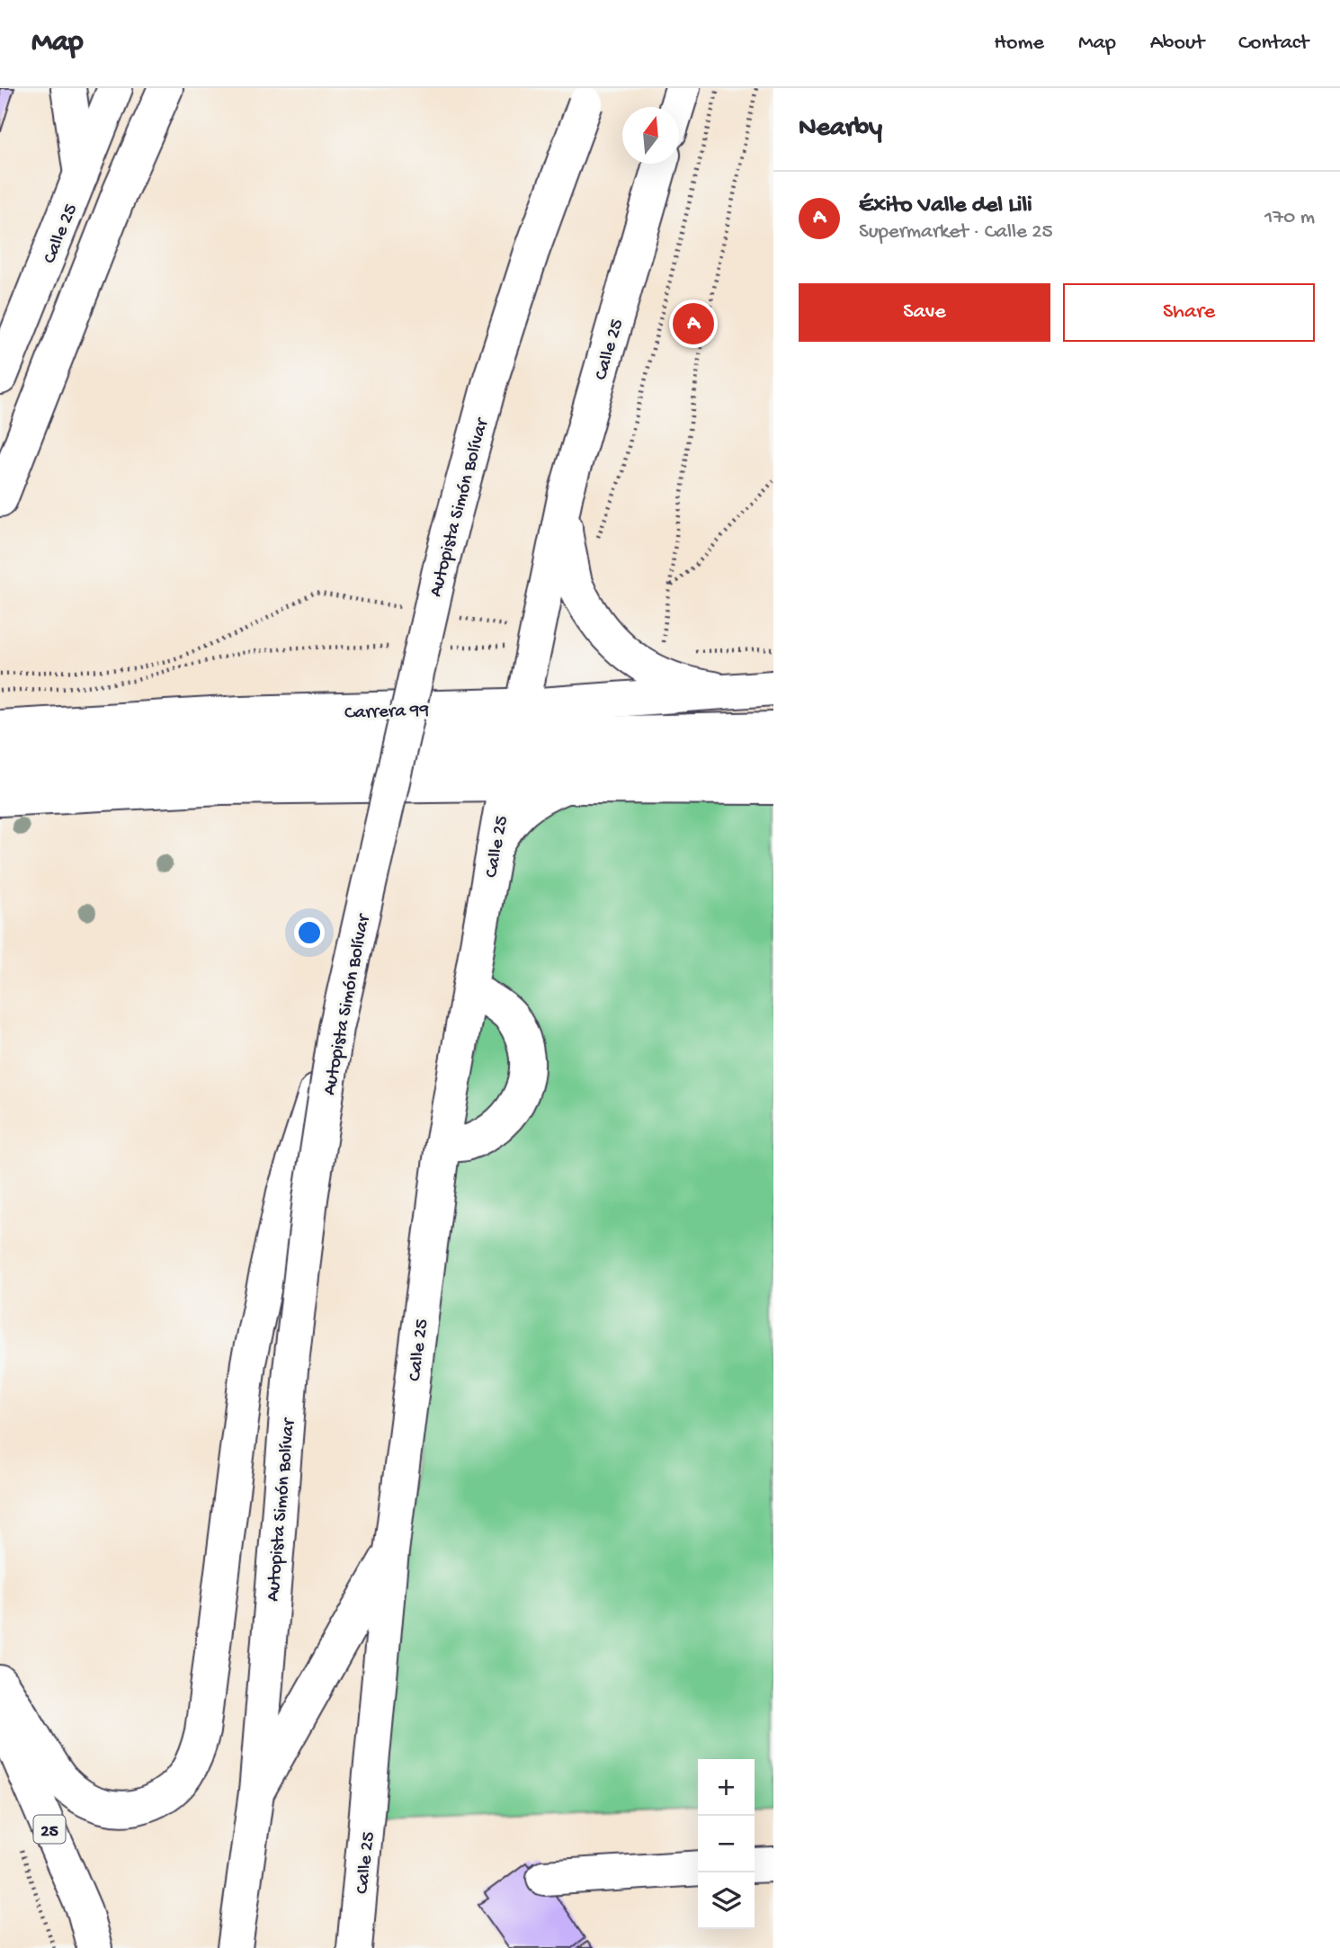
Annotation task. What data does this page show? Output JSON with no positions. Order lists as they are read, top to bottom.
{
  "streets": {
    "main road": [
      "Calle 25",
      "Autopista Simón Bolívar",
      "Carrera 99",
      "25"
    ]
  },
  "crossings": [
    ["Calle 25", "Autopista Simón Bolívar"],
    ["Calle 25", "Carrera 99"]
  ],
  "north": "top",
  "page": {
    "header": "Map",
    "nav": [
      "Home",
      "Map",
      "About",
      "Contact"
    ],
    "heading": "Nearby",
    "list": [
      {
        "mark": "A",
        "name": "Éxito Valle del Lili",
        "note": "Supermarket · Calle 25",
        "value": "170 m"
      }
    ],
    "buttons": ["Save", "Share"],
    "pins": "A",
    "map_buttons": ["+", "−"]
  }
}
